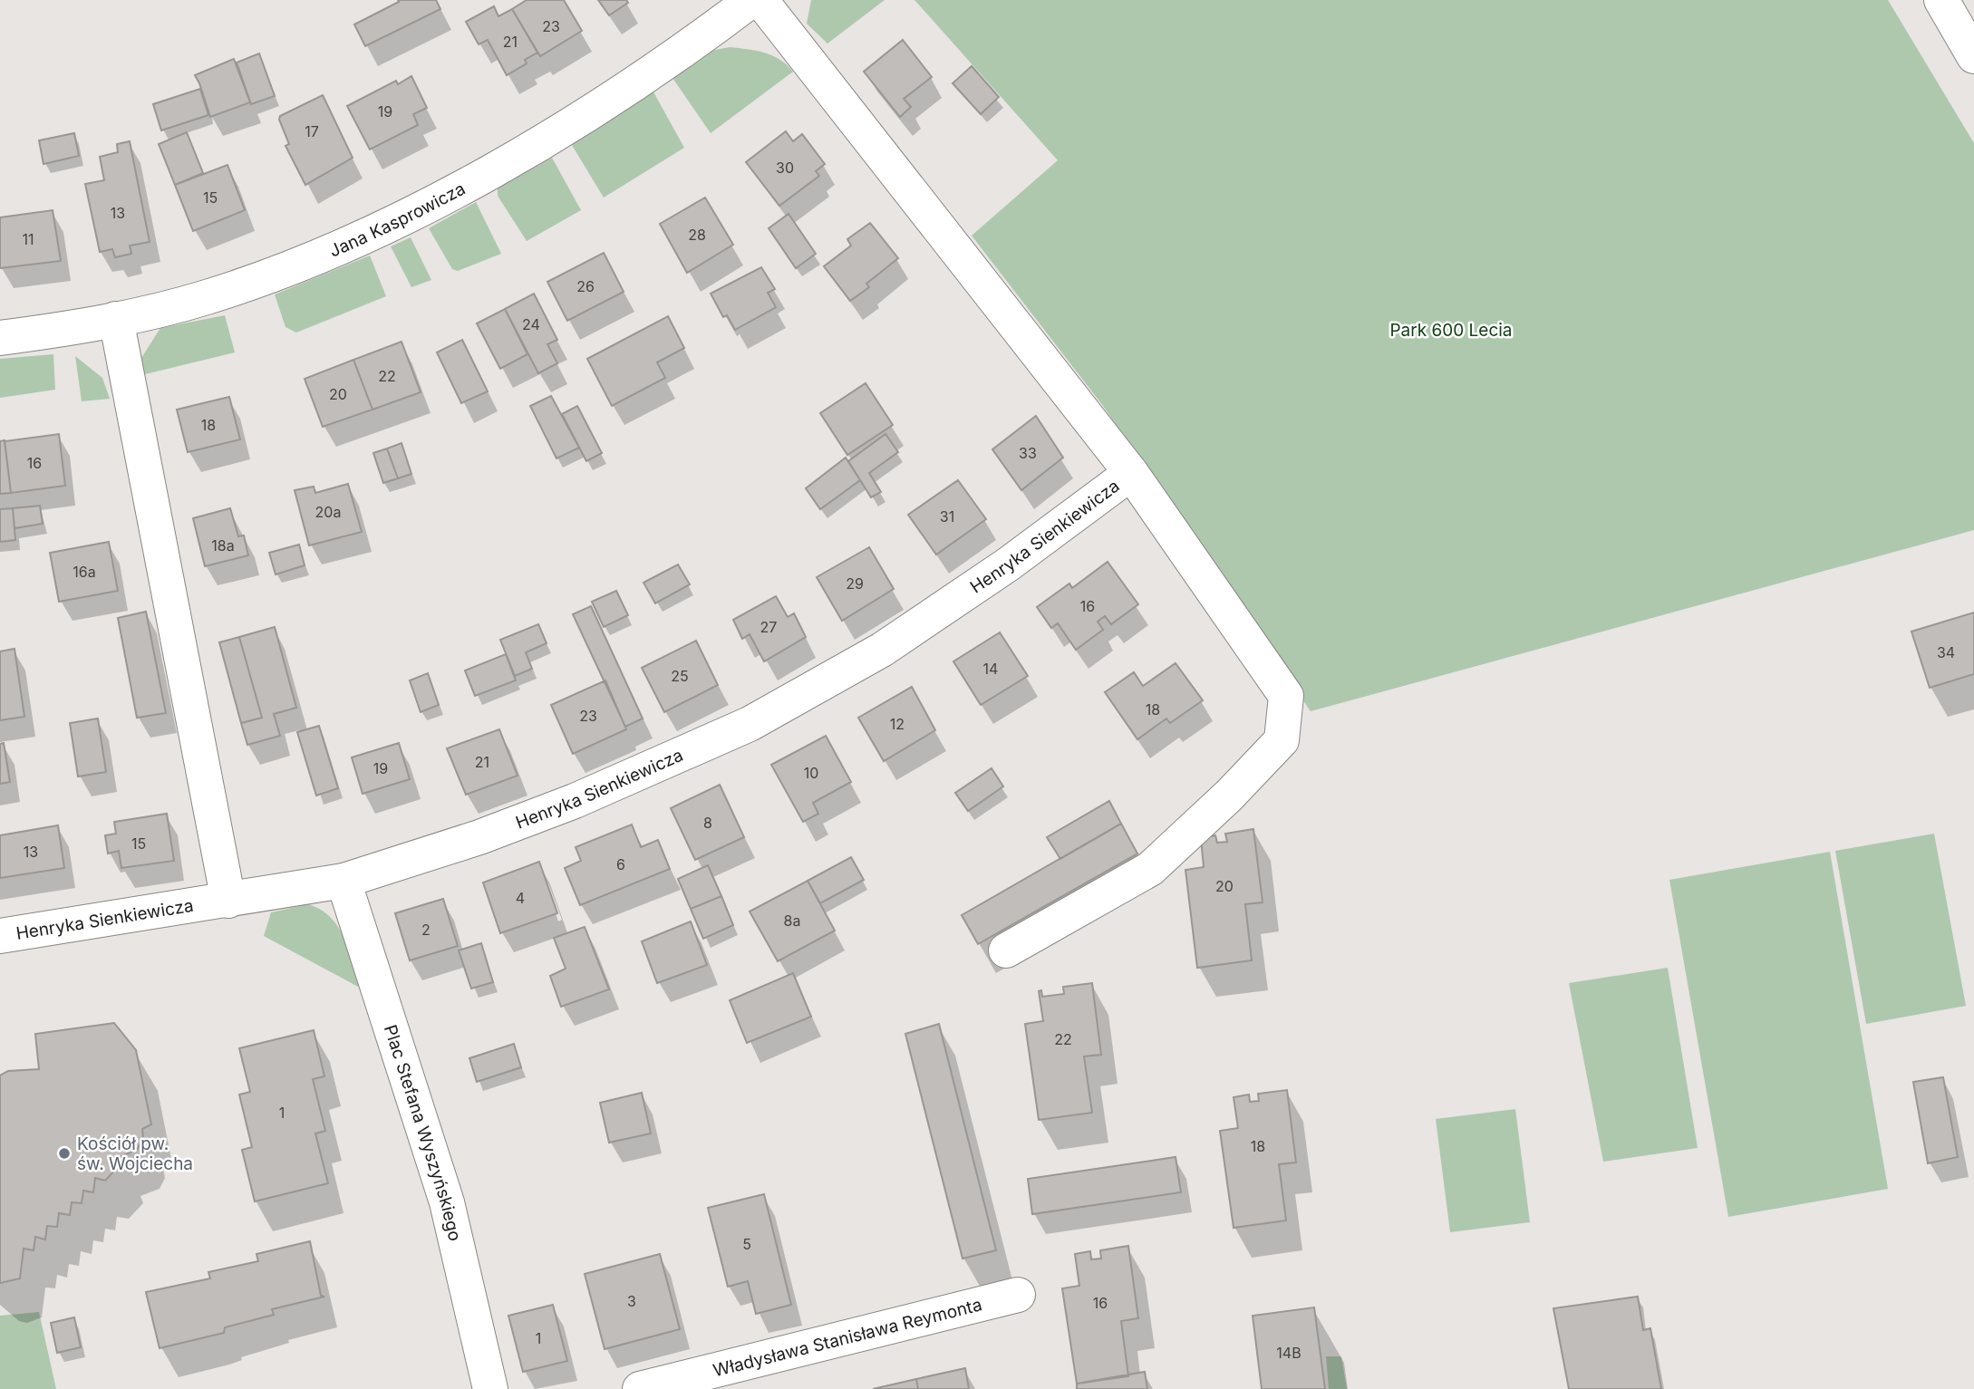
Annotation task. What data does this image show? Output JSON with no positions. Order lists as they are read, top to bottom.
{
  "streets": {
    "street": [
      "Jana Kasprowicza",
      "Henryka Sienkiewicza",
      "Plac Stefana Wyszyńskiego",
      "Władysława Stanisława Reymonta"
    ]
  },
  "crossings": [
    ["Henryka Sienkiewicza", "Plac Stefana Wyszyńskiego"]
  ],
  "parks": ["Park 600 Lecia"],
  "places": ["Kościół pw. św. Wojciecha"],
  "house_numbers": [
    "23",
    "21",
    "19",
    "17",
    "30",
    "15",
    "13",
    "28",
    "11",
    "26",
    "24",
    "22",
    "20",
    "18",
    "33",
    "16",
    "20a",
    "31",
    "18a",
    "16a",
    "29",
    "16",
    "27",
    "34",
    "14",
    "25",
    "18",
    "23",
    "12",
    "21",
    "19",
    "10",
    "8",
    "15",
    "13",
    "6",
    "20",
    "4",
    "8a",
    "2",
    "22",
    "1",
    "18",
    "5",
    "3",
    "16",
    "1",
    "14B"
  ]
}
